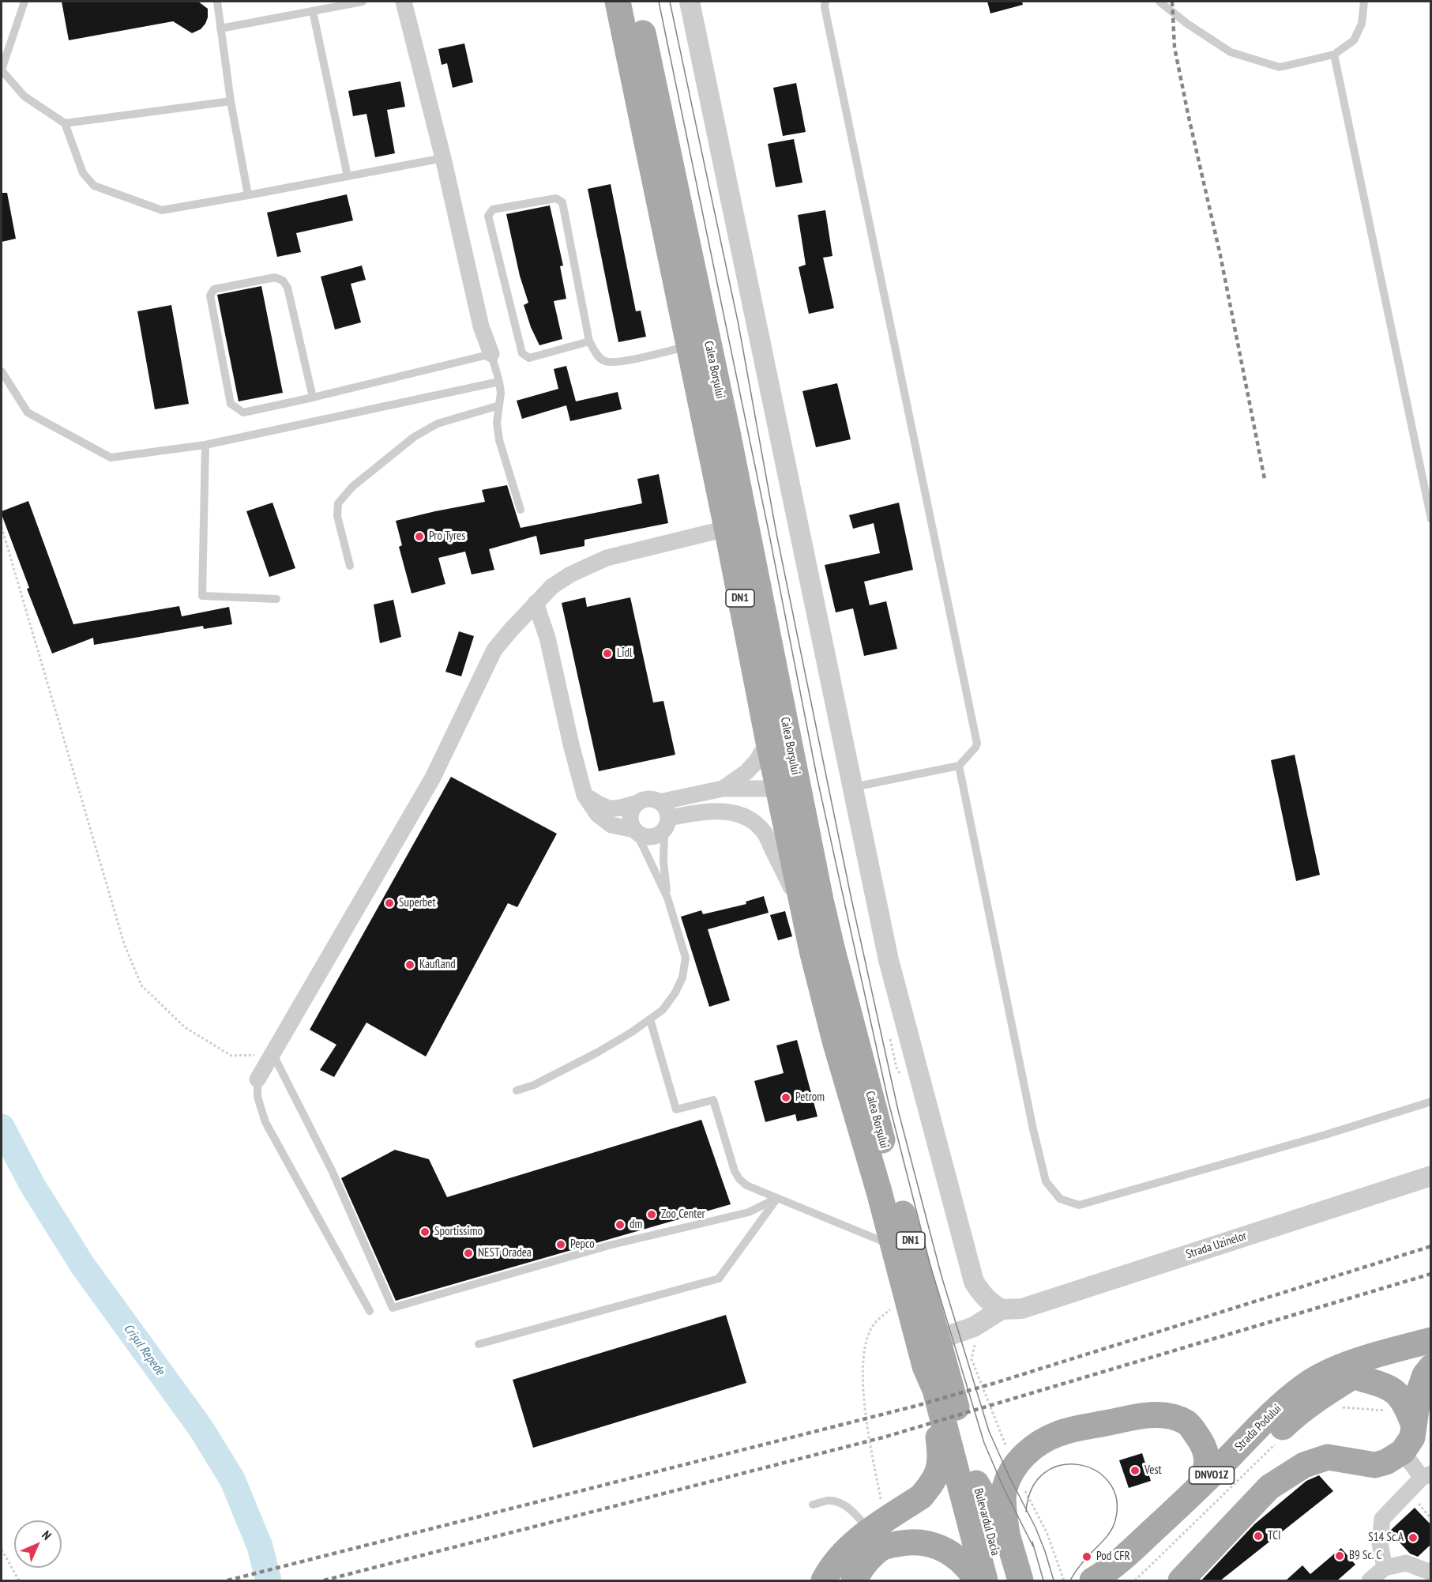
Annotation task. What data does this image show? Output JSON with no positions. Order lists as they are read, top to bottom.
{
  "streets": {
    "main road": [
      "Calea Borșului",
      "DN1",
      "Strada Podului",
      "DNVO1Z",
      "Bulevardul Dacia"
    ],
    "street": ["Strada Uzinelor"]
  },
  "crossings": [
    ["Calea Borșului", "Bulevardul Dacia"]
  ],
  "water": ["Crișul Repede"],
  "places": [
    "Pro Tyres",
    "Lidl",
    "Superbet",
    "Kaufland",
    "Petrom",
    "Zoo Center",
    "dm",
    "Sportissimo",
    "Pepco",
    "NEST Oradea",
    "Vest",
    "TCI",
    "S14 Sc.A",
    "B9 Sc. C",
    "Pod CFR"
  ],
  "north": "top right"
}
